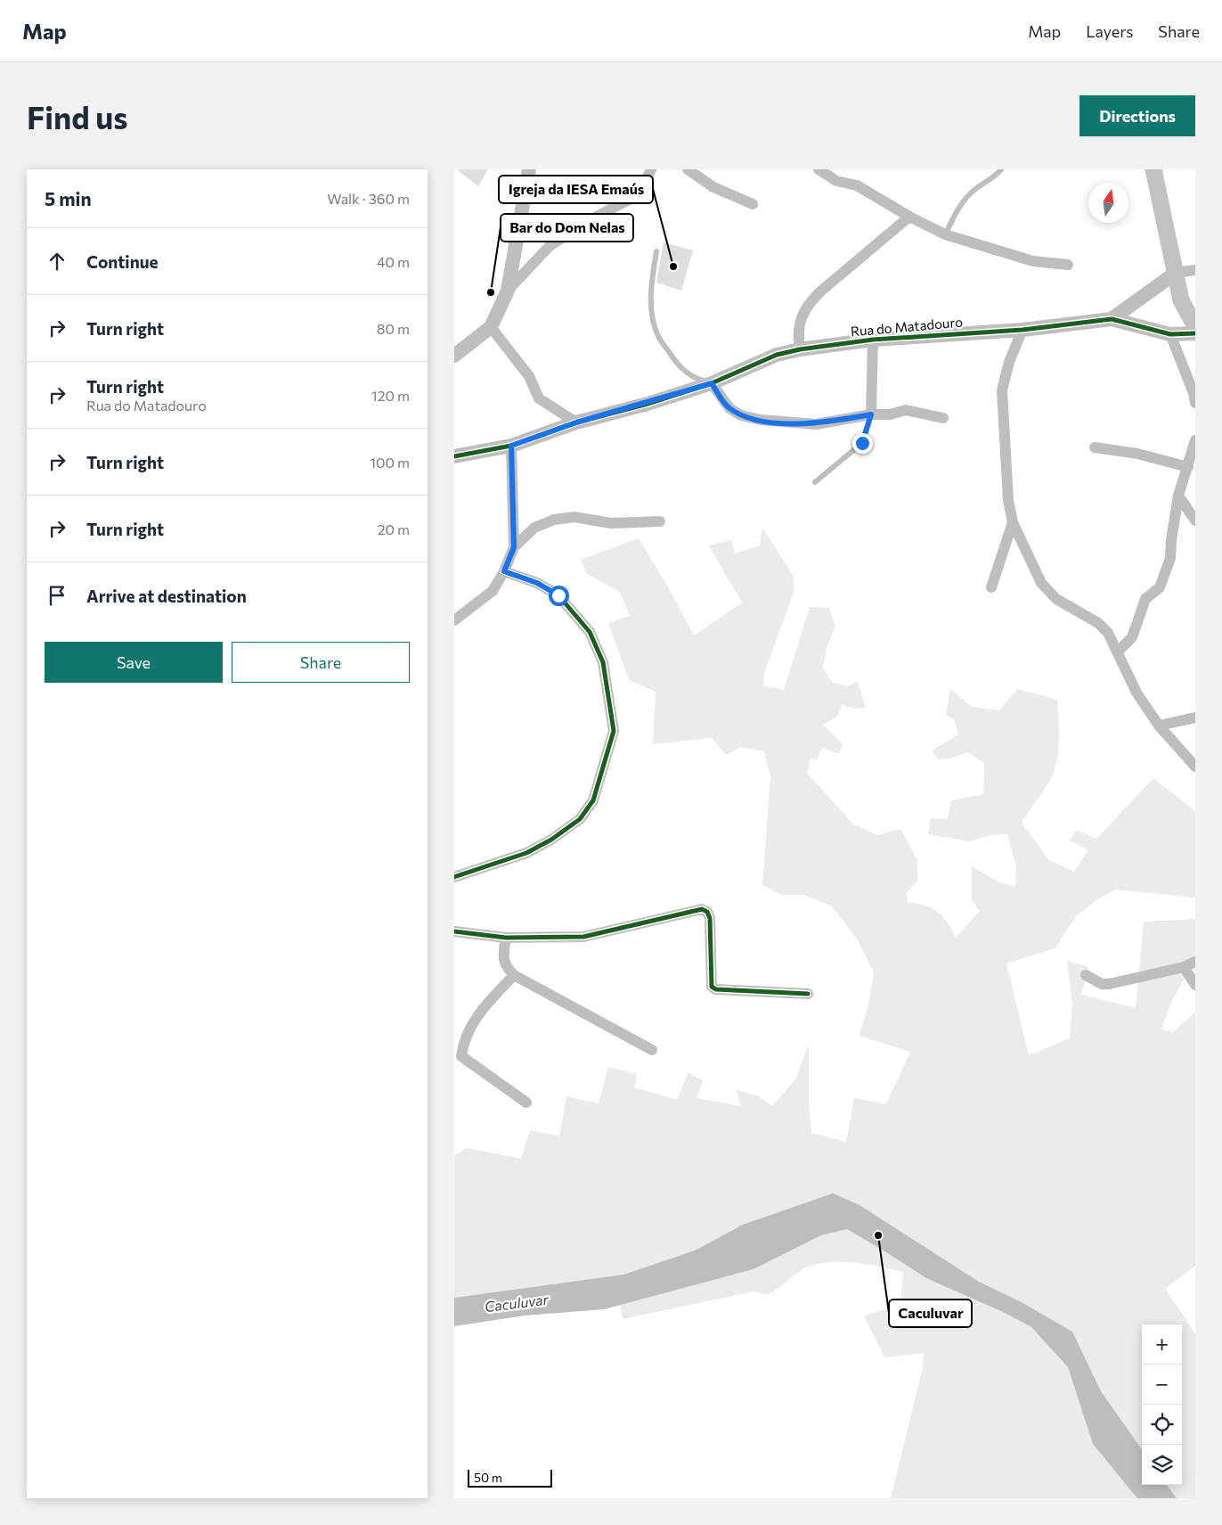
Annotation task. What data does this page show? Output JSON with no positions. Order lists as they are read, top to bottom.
{
  "streets": {
    "street": ["Rua do Matadouro"]
  },
  "water": ["Caculuvar"],
  "places": ["Igreja da IESA Emaús", "Bar do Dom Nelas", "Caculuvar"],
  "scale_bar": "50 m",
  "north": "top",
  "page": {
    "header": "Map",
    "nav": ["Map", "Layers", "Share"],
    "buttons": [
      "Directions",
      ["Save", "Share"]
    ],
    "title": "Find us",
    "heading": ["5 min", "Walk · 360 m"],
    "list": [
      ["Continue", "40 m"],
      ["Turn right", "80 m"],
      ["Turn right", "Rua do Matadouro", "120 m"],
      ["Turn right", "100 m"],
      ["Turn right", "20 m"],
      "Arrive at destination"
    ],
    "map_buttons": ["+", "−"],
    "scale": "50 m"
  }
}
